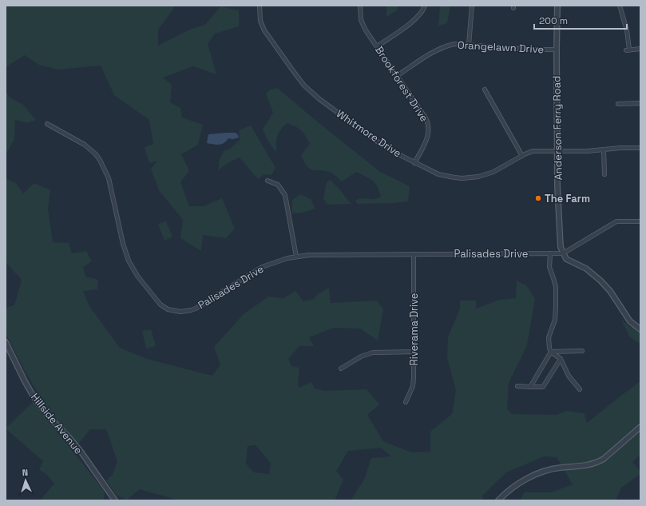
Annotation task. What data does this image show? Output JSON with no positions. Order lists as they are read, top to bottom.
{
  "streets": {
    "street": [
      "Orangelawn Drive",
      "Brookforest Drive",
      "Anderson Ferry Road",
      "Whitmore Drive",
      "Palisades Drive",
      "Riverama Drive",
      "Hillside Avenue"
    ]
  },
  "crossings": [
    ["Orangelawn Drive", "Brookforest Drive"],
    ["Orangelawn Drive", "Anderson Ferry Road"],
    ["Brookforest Drive", "Whitmore Drive"],
    ["Anderson Ferry Road", "Whitmore Drive"],
    ["Anderson Ferry Road", "Palisades Drive"],
    ["Palisades Drive", "Riverama Drive"]
  ],
  "places": ["The Farm"],
  "scale_bar": "200 m",
  "north": "top"
}
